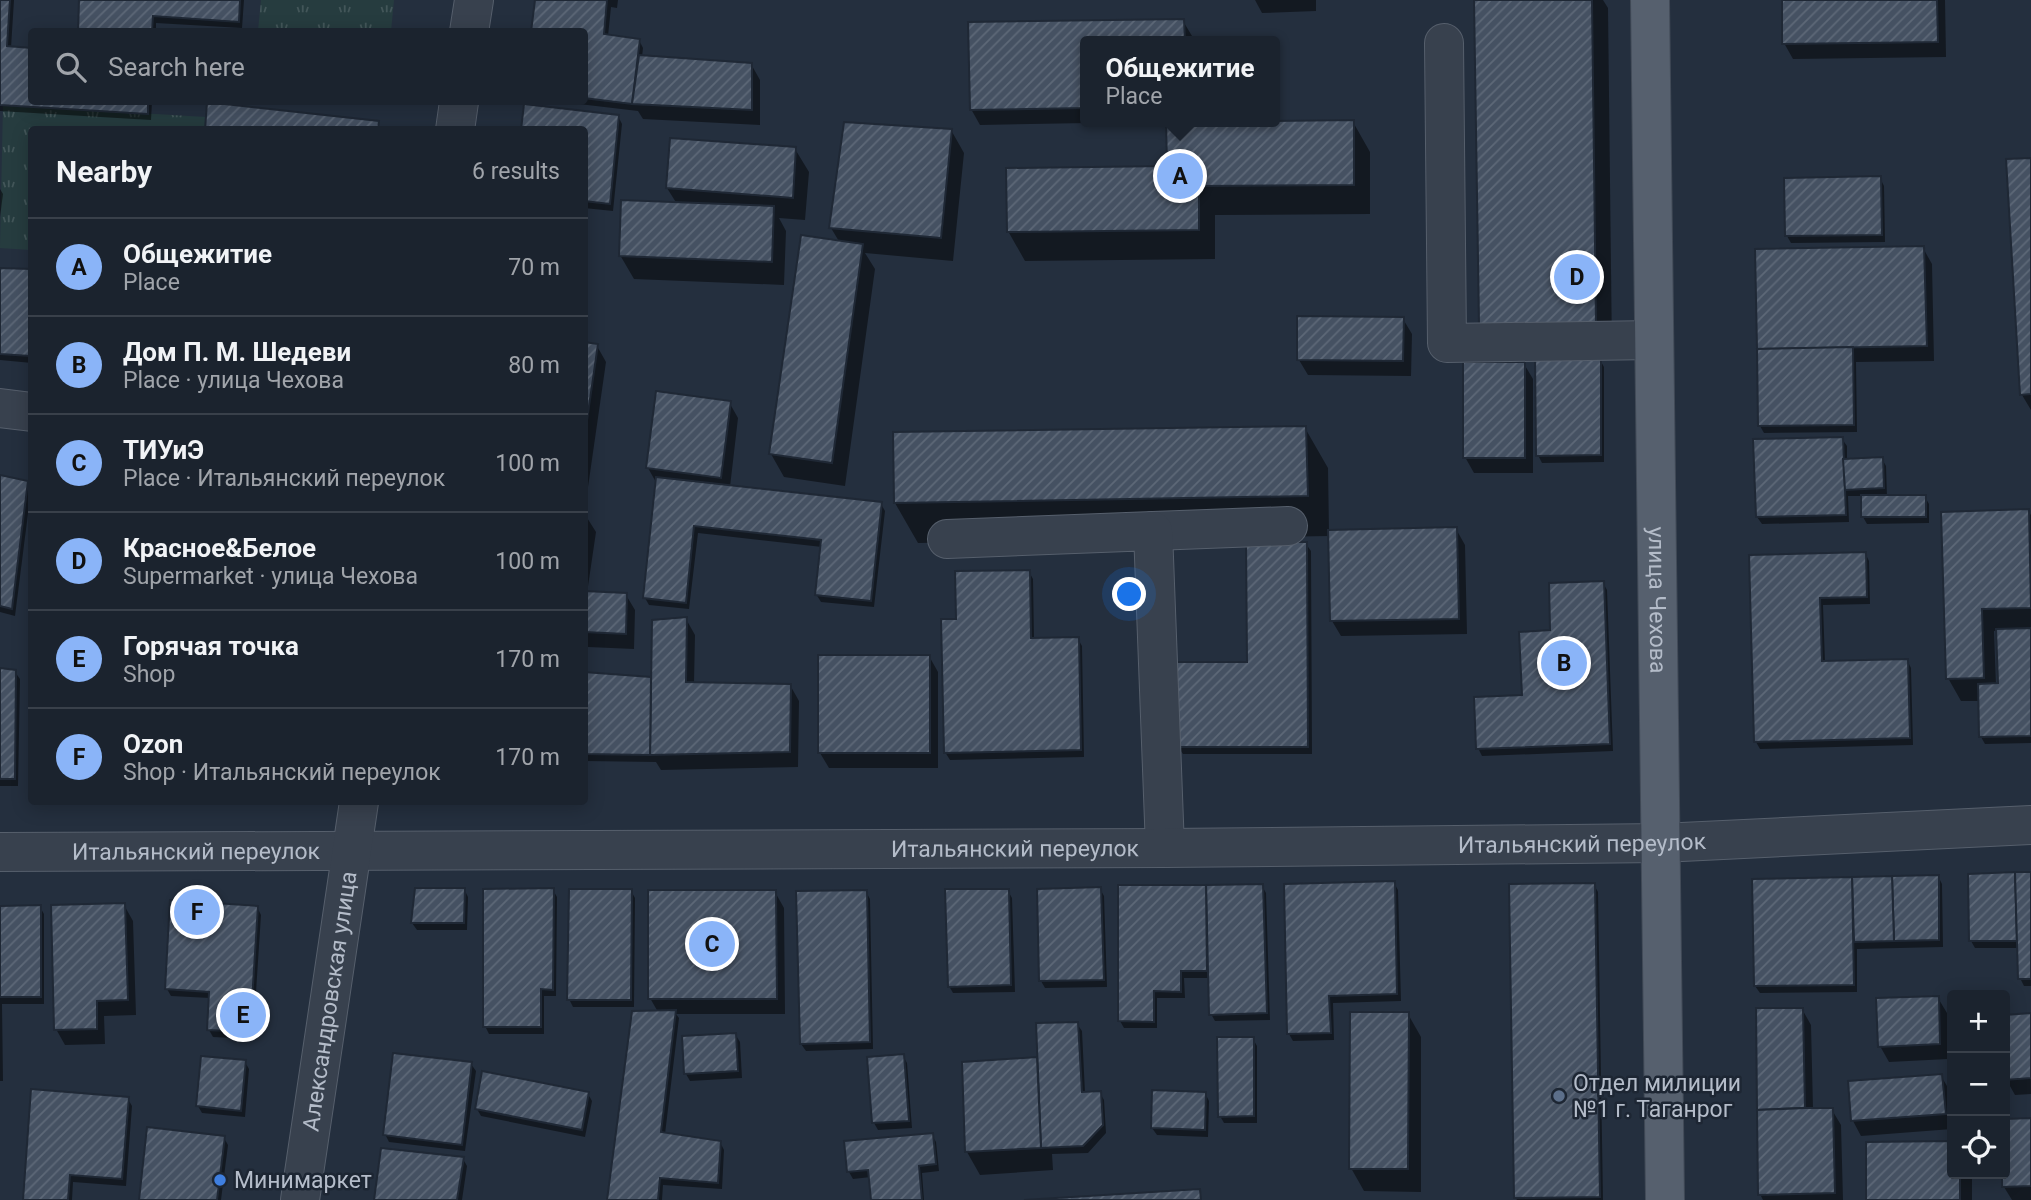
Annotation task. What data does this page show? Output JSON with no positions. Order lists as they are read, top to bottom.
{
  "streets": {
    "main road": ["улица Чехова"],
    "street": ["Итальянский переулок", "Александровская улица"]
  },
  "crossings": [
    ["улица Чехова", "Итальянский переулок"],
    ["Итальянский переулок", "Александровская улица"]
  ],
  "places": ["Отдел милиции №1 г. Таганрог", "Минимаркет"],
  "page": {
    "search": "Search here",
    "popup": ["Общежитие", "Place"],
    "heading": ["Nearby", "6 results"],
    "pins": [
      "A",
      "D",
      "B",
      "F",
      "C",
      "E"
    ],
    "list": [
      {
        "mark": "A",
        "name": "Общежитие",
        "note": "Place",
        "value": "70 m"
      },
      {
        "mark": "B",
        "name": "Дом П. М. Шедеви",
        "note": "Place · улица Чехова",
        "value": "80 m"
      },
      {
        "mark": "C",
        "name": "ТИУиЭ",
        "note": "Place · Итальянский переулок",
        "value": "100 m"
      },
      {
        "mark": "D",
        "name": "Красное&Белое",
        "note": "Supermarket · улица Чехова",
        "value": "100 m"
      },
      {
        "mark": "E",
        "name": "Горячая точка",
        "note": "Shop",
        "value": "170 m"
      },
      {
        "mark": "F",
        "name": "Ozon",
        "note": "Shop · Итальянский переулок",
        "value": "170 m"
      }
    ],
    "map_buttons": ["+", "−"]
  }
}
